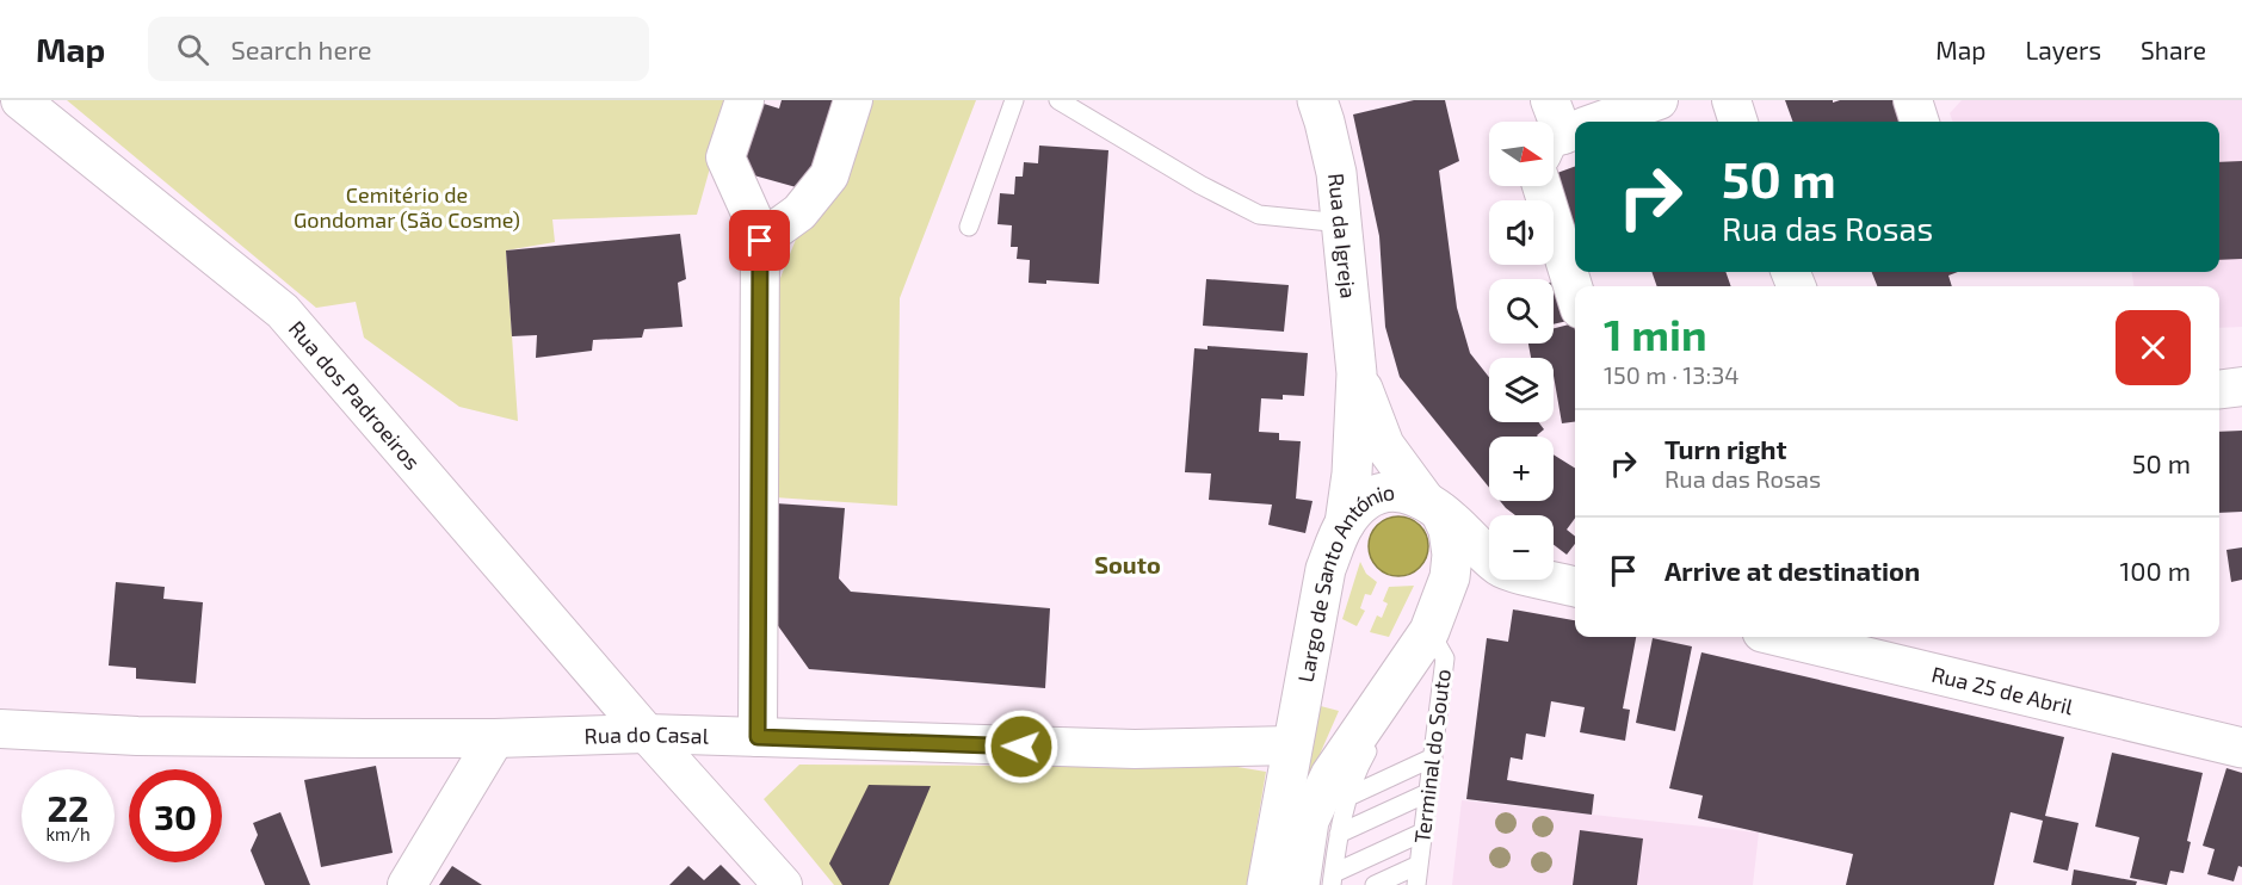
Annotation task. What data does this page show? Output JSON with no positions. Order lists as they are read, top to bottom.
{
  "streets": {
    "main road": ["Rua da Igreja", "Largo de Santo António", "Rua 25 de Abril"],
    "street": ["Rua dos Padroeiros", "Rua do Casal"],
    "lane": ["Terminal do Souto"]
  },
  "crossings": [
    ["Rua da Igreja", "Largo de Santo António"],
    ["Rua dos Padroeiros", "Rua do Casal"],
    ["Largo de Santo António", "Rua do Casal"],
    ["Largo de Santo António", "Terminal do Souto"]
  ],
  "districts": ["Souto"],
  "parks": ["Cemitério de Gondomar (São Cosme)"],
  "north": "right",
  "page": {
    "header": "Map",
    "search": "Search here",
    "nav": ["Map", "Layers", "Share"],
    "map_buttons": ["+", "−"],
    "turn": ["50 m", "Rua das Rosas"],
    "heading": ["1 min", "150 m · 13:34"],
    "list": [
      {
        "name": "Turn right",
        "note": "Rua das Rosas",
        "value": "50 m"
      },
      {
        "name": "Arrive at destination",
        "value": "100 m"
      }
    ],
    "speed": "22 km/h",
    "limit": "30"
  }
}
